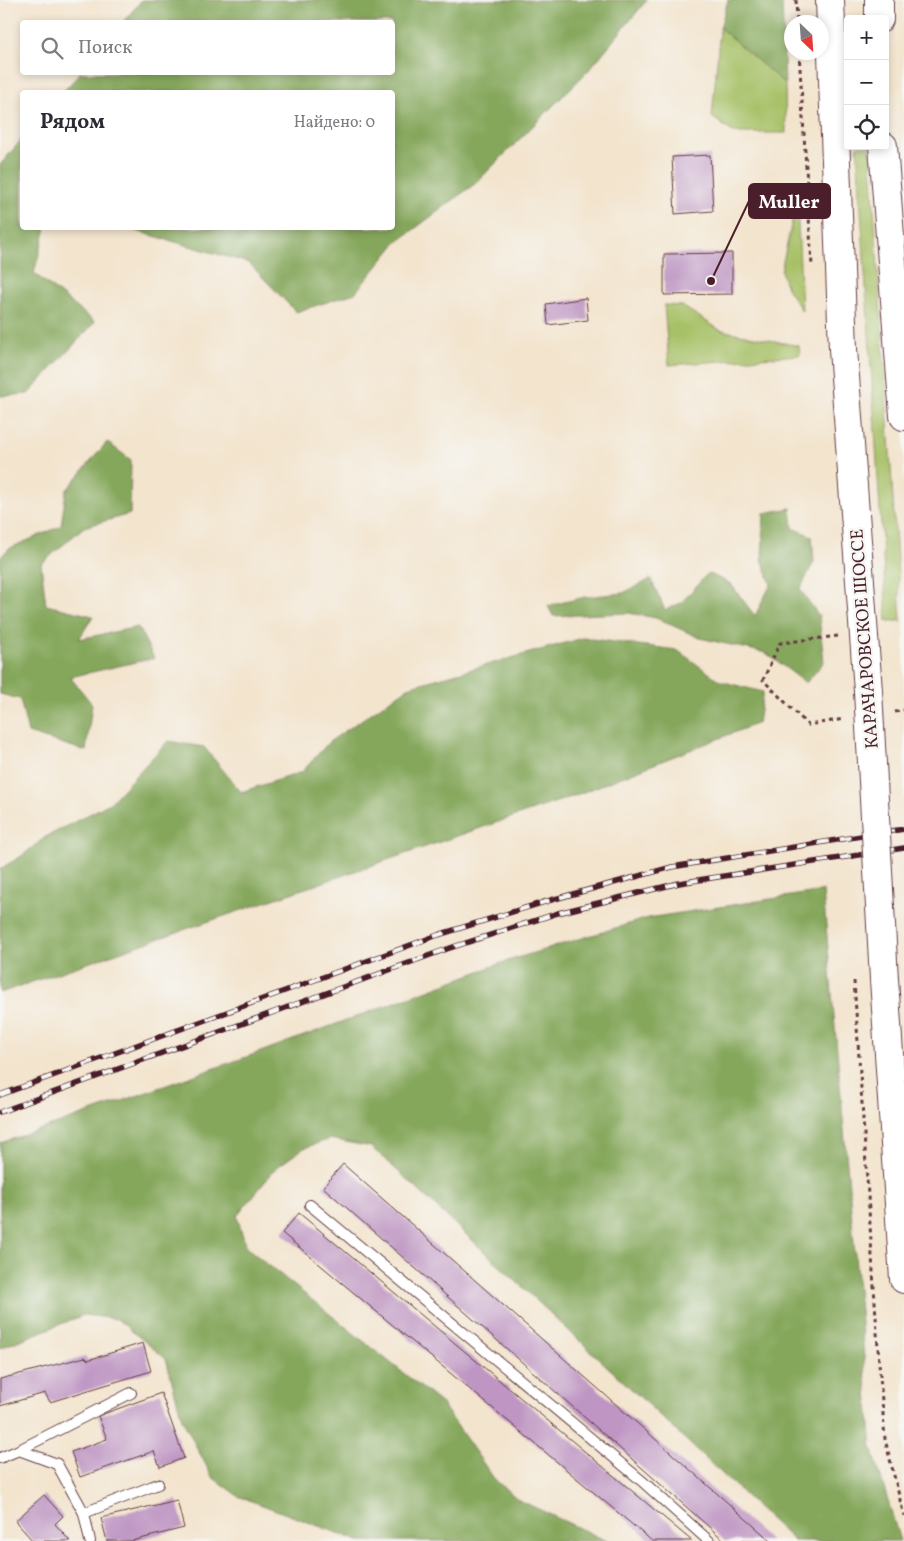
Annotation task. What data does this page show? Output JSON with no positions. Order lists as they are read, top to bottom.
{
  "streets": {
    "street": ["КАРАЧАРОВСКОЕ ШОССЕ"]
  },
  "places": ["Muller"],
  "north": "bottom right",
  "page": {
    "map_buttons": ["+", "−"],
    "search": "Поиск",
    "heading": ["Рядом", "Найдено: 0"]
  }
}
